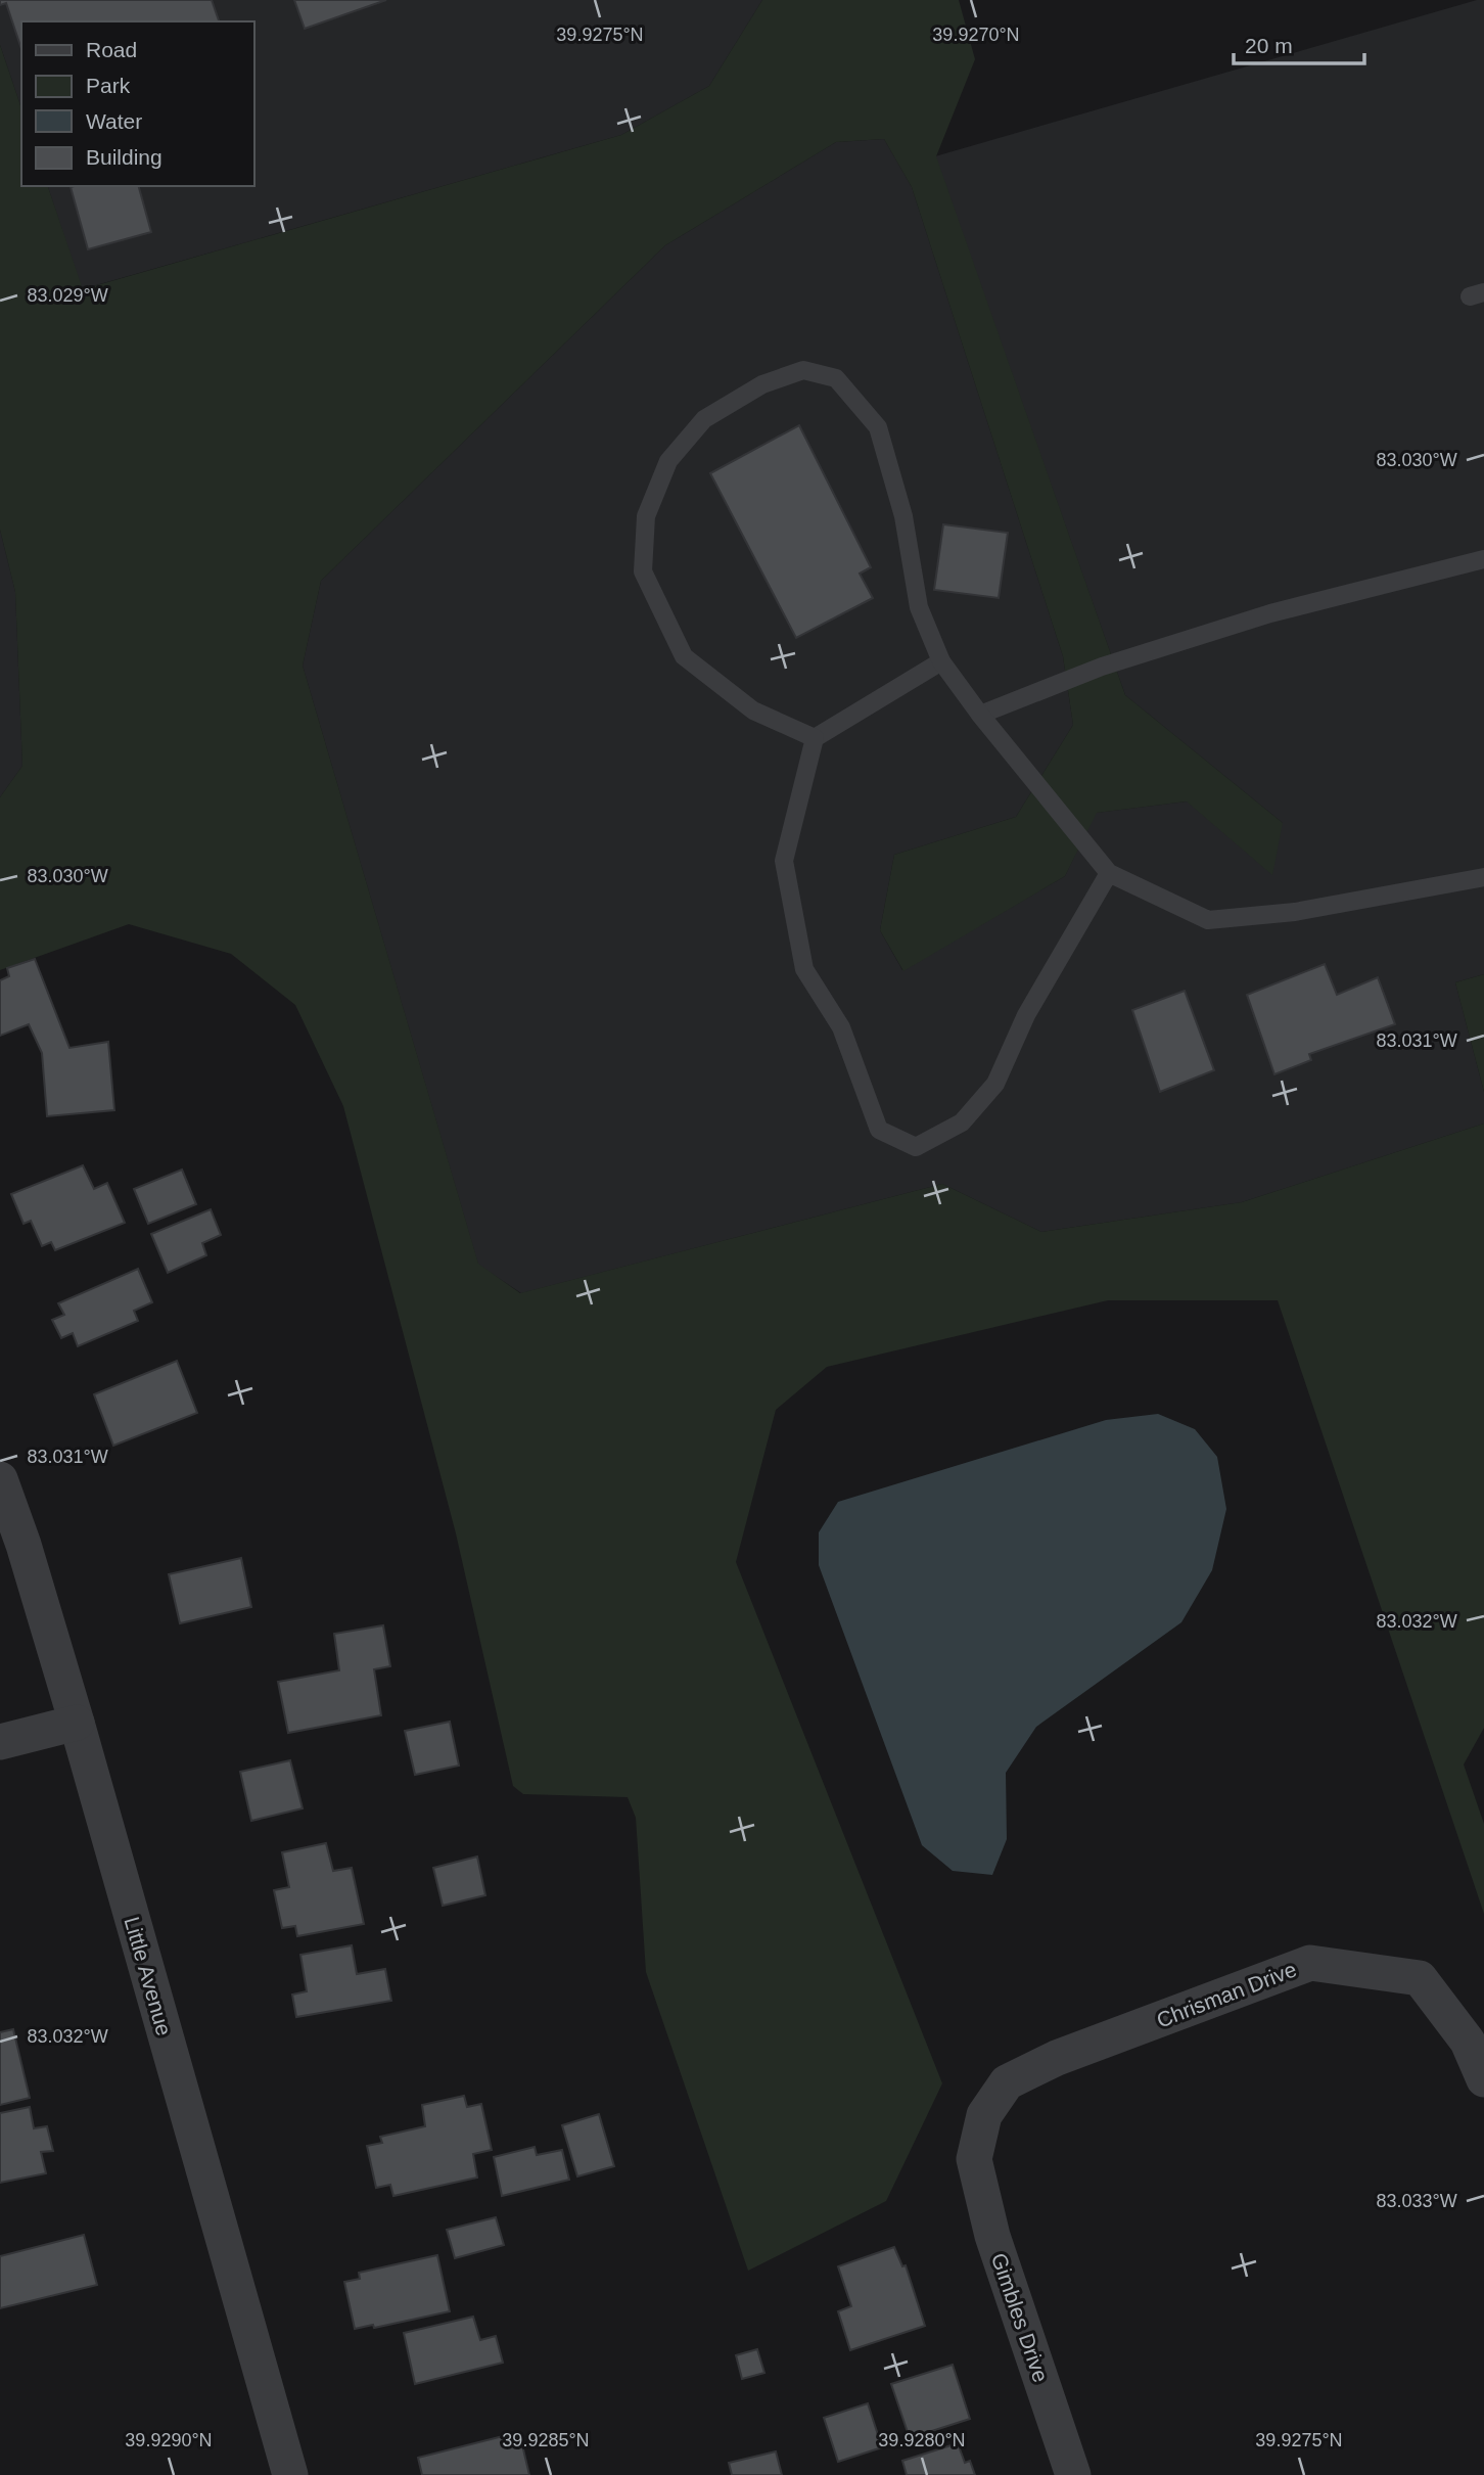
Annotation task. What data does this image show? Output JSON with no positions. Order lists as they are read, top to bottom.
{
  "streets": {
    "street": ["Little Avenue", "Chrisman Drive", "Gimbles Drive"]
  },
  "crossings": [
    ["Chrisman Drive", "Gimbles Drive"]
  ],
  "legend": [
    "Road",
    "Park",
    "Water",
    "Building"
  ],
  "scale_bar": "20 m",
  "coordinates": [
    "39.9275°N",
    "39.9270°N",
    "83.029°W",
    "83.030°W",
    "83.031°W",
    "83.032°W",
    "83.033°W",
    "39.9290°N",
    "39.9285°N",
    "39.9280°N"
  ]
}
